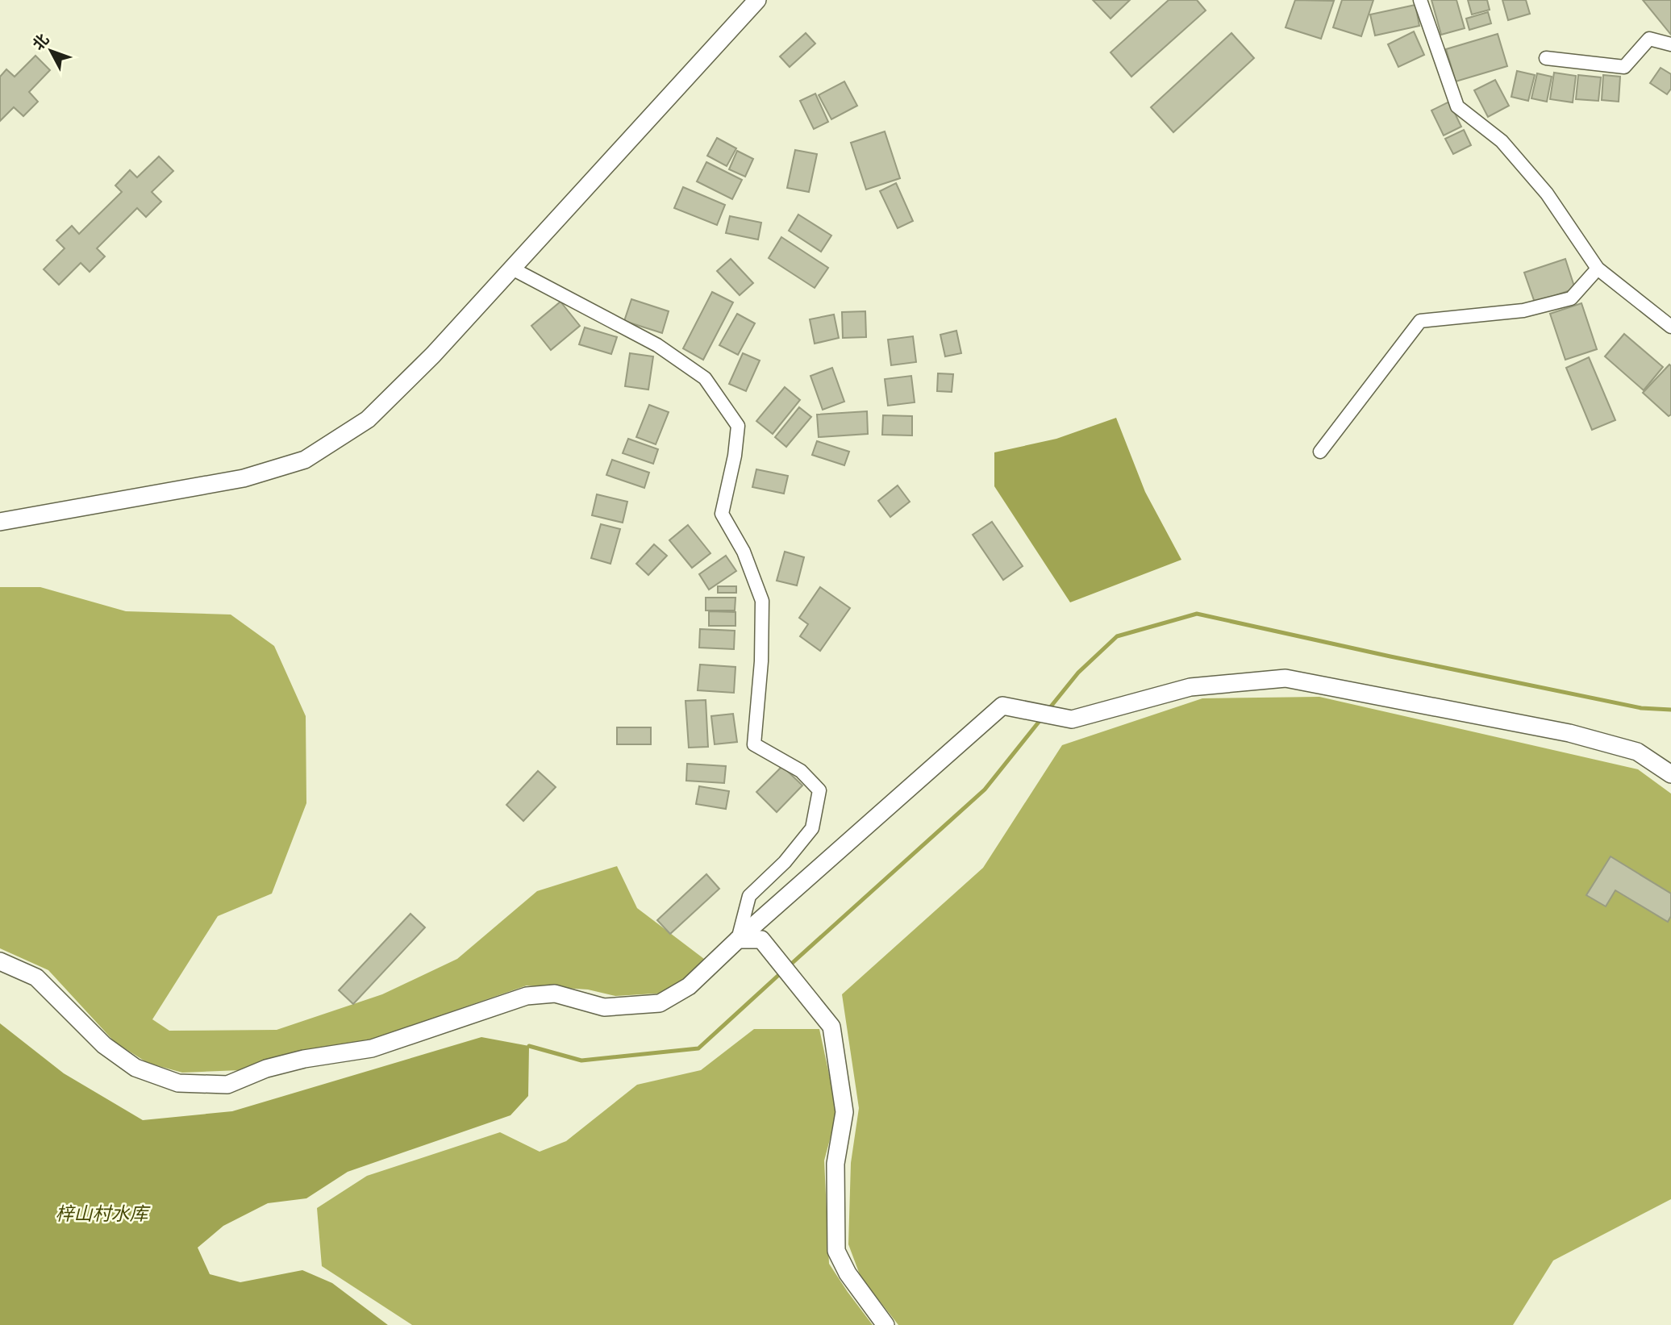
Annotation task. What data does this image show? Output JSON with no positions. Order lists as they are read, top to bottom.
{
  "water": ["梓山村水库"],
  "north": "top left"
}
